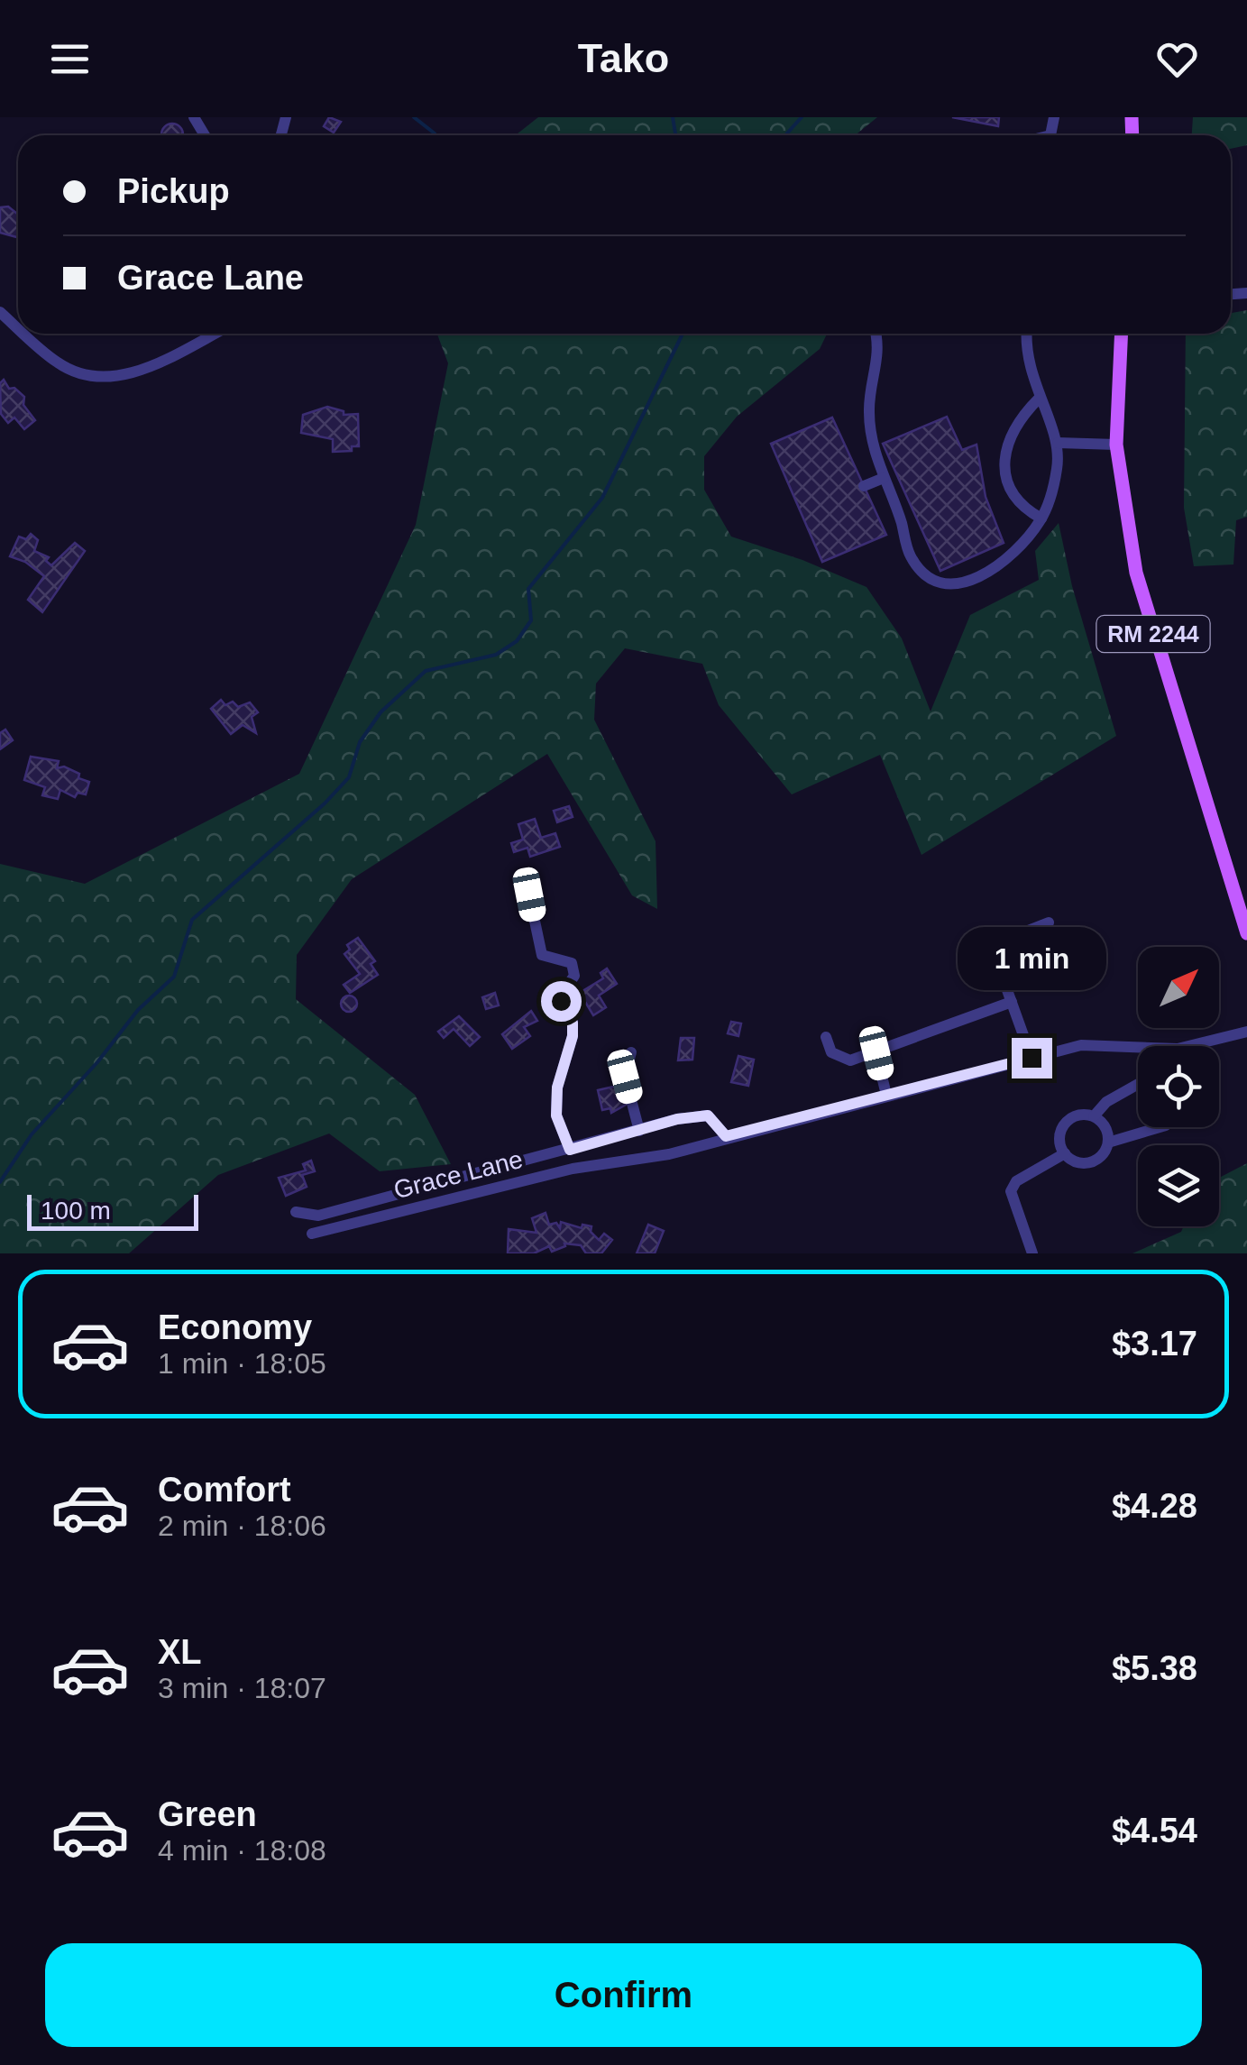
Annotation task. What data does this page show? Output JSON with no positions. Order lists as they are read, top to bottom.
{
  "streets": {
    "main road": ["RM 2244"],
    "street": ["Grace Lane"]
  },
  "scale_bar": "100 m",
  "north": "top right",
  "page": {
    "header": "Tako",
    "banner": ["Pickup", "Grace Lane"],
    "bubble": "1 min",
    "scale": "100 m",
    "list": [
      {
        "name": "Economy",
        "note": "1 min · 18:05",
        "value": "$3.17"
      },
      {
        "name": "Comfort",
        "note": "2 min · 18:06",
        "value": "$4.28"
      },
      {
        "name": "XL",
        "note": "3 min · 18:07",
        "value": "$5.38"
      },
      {
        "name": "Green",
        "note": "4 min · 18:08",
        "value": "$4.54"
      }
    ],
    "buttons": "Confirm"
  }
}
